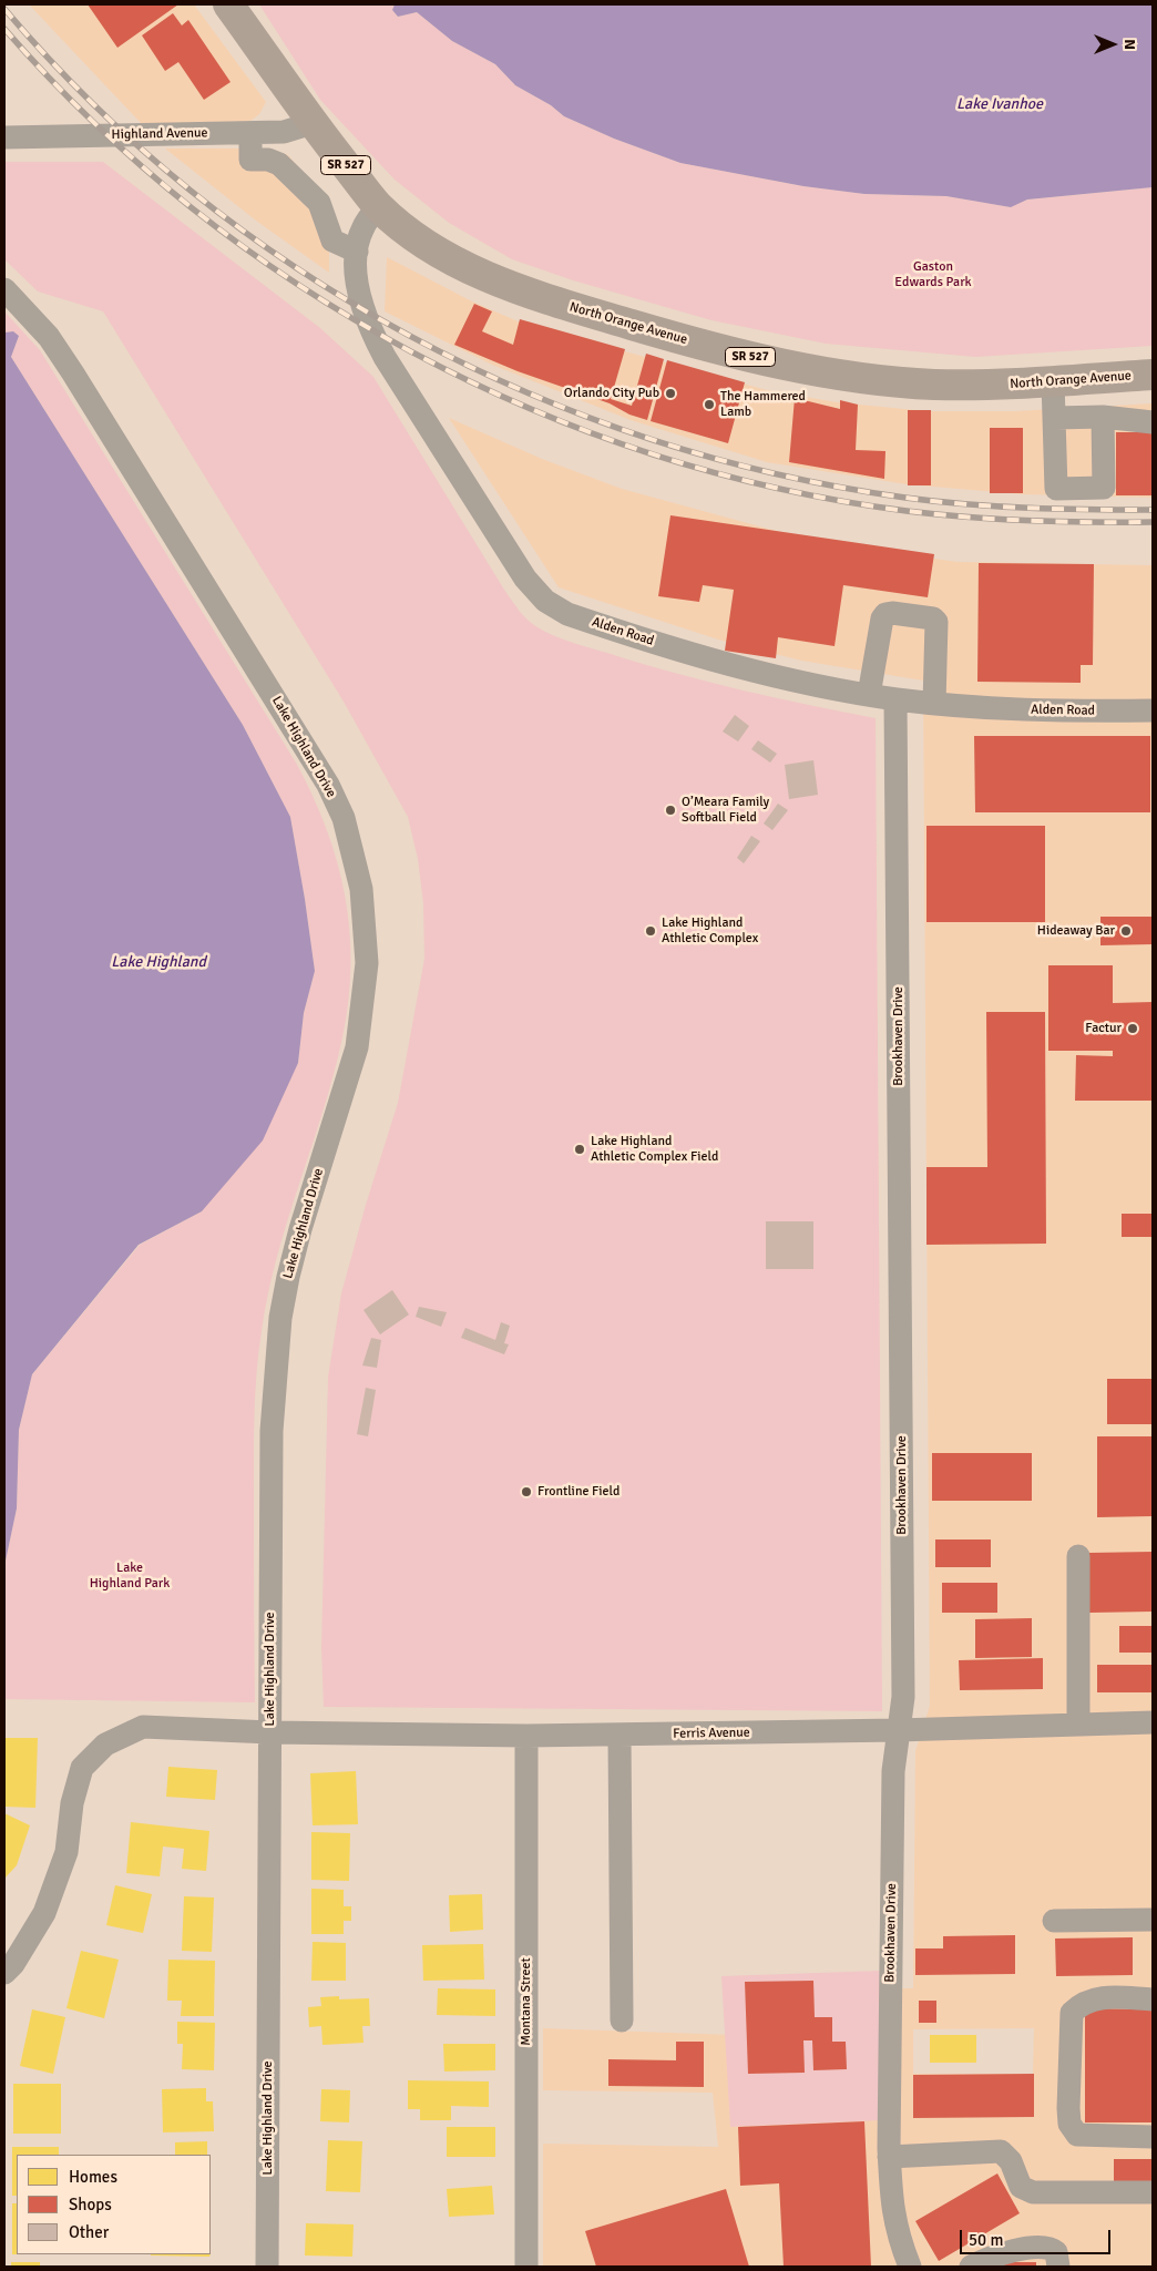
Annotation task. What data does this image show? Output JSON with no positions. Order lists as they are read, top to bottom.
{
  "streets": {
    "main road": ["SR 527", "North Orange Avenue"],
    "street": [
      "Highland Avenue",
      "Alden Road",
      "Lake Highland Drive",
      "Brookhaven Drive",
      "Ferris Avenue",
      "Montana Street"
    ]
  },
  "crossings": [
    ["Highland Avenue", "North Orange Avenue"],
    ["North Orange Avenue", "Alden Road"],
    ["Alden Road", "Brookhaven Drive"],
    ["Lake Highland Drive", "Ferris Avenue"],
    ["Brookhaven Drive", "Ferris Avenue"],
    ["Ferris Avenue", "Montana Street"]
  ],
  "water": ["Lake Ivanhoe", "Lake Highland"],
  "parks": ["Gaston Edwards Park", "Lake Highland Park"],
  "places": [
    "Orlando City Pub",
    "The Hammered Lamb",
    "O’Meara Family Softball Field",
    "Lake Highland Athletic Complex",
    "Hideaway Bar",
    "Factur",
    "Lake Highland Athletic Complex Field",
    "Frontline Field"
  ],
  "legend": ["Homes", "Shops", "Other"],
  "scale_bar": "50 m",
  "north": "right"
}
